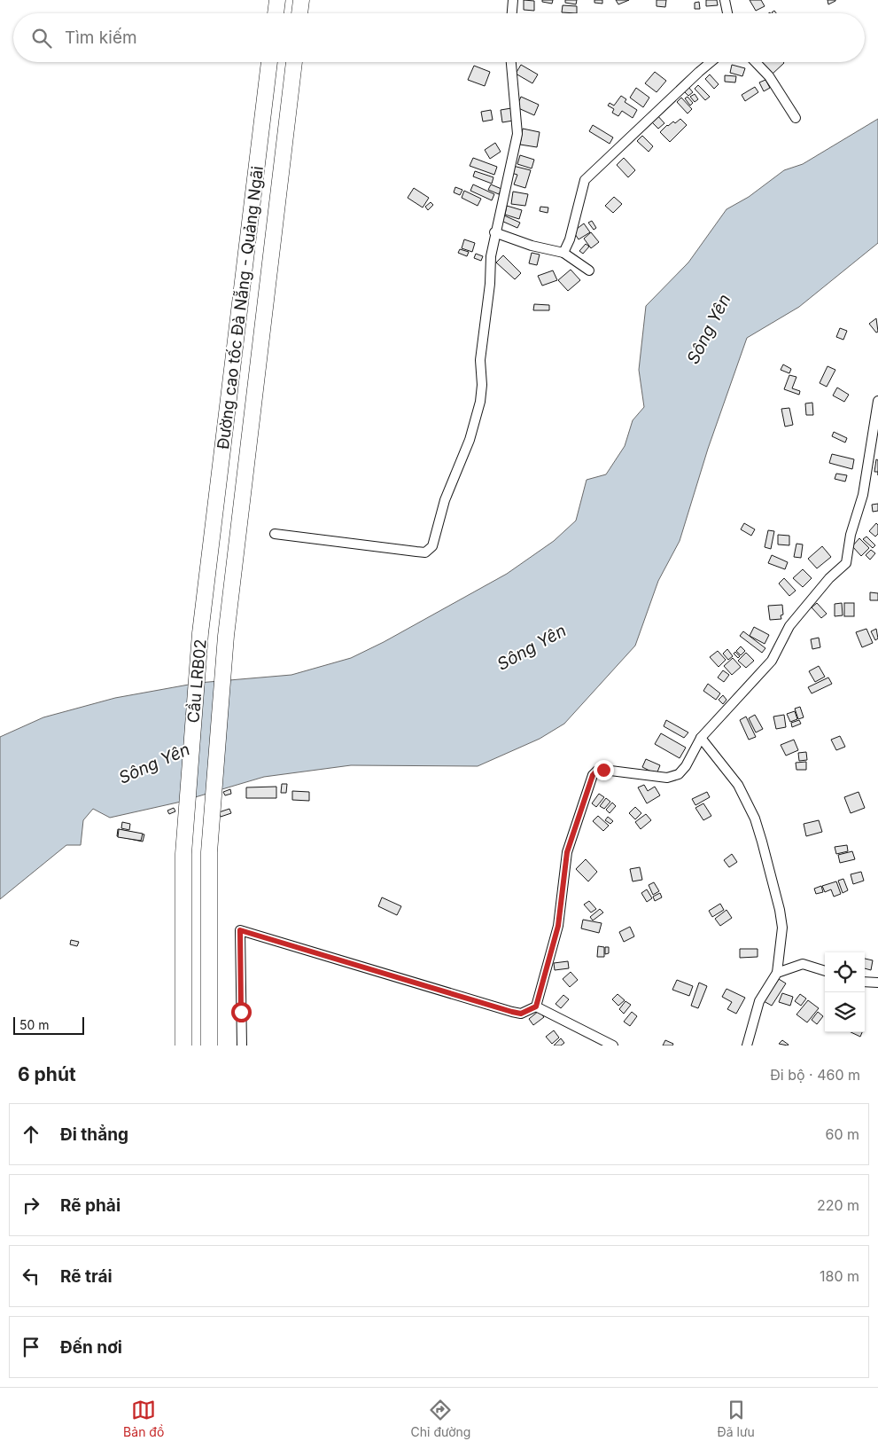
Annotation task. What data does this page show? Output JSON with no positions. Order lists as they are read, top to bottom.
{
  "streets": {
    "highway": ["Đường cao tốc Đà Nẵng - Quảng Ngãi", "Cầu LRB02"]
  },
  "crossings": [
    ["Đường cao tốc Đà Nẵng - Quảng Ngãi", "Cầu LRB02"]
  ],
  "water": ["Sông Yên"],
  "scale_bar": "50 m",
  "page": {
    "search": "Tìm kiếm",
    "scale": "50 m",
    "heading": ["6 phút", "Đi bộ · 460 m"],
    "list": [
      ["Đi thẳng", "60 m"],
      ["Rẽ phải", "220 m"],
      ["Rẽ trái", "180 m"],
      "Đến nơi"
    ],
    "nav": ["Bản đồ", "Chỉ đường", "Đã lưu"]
  }
}
